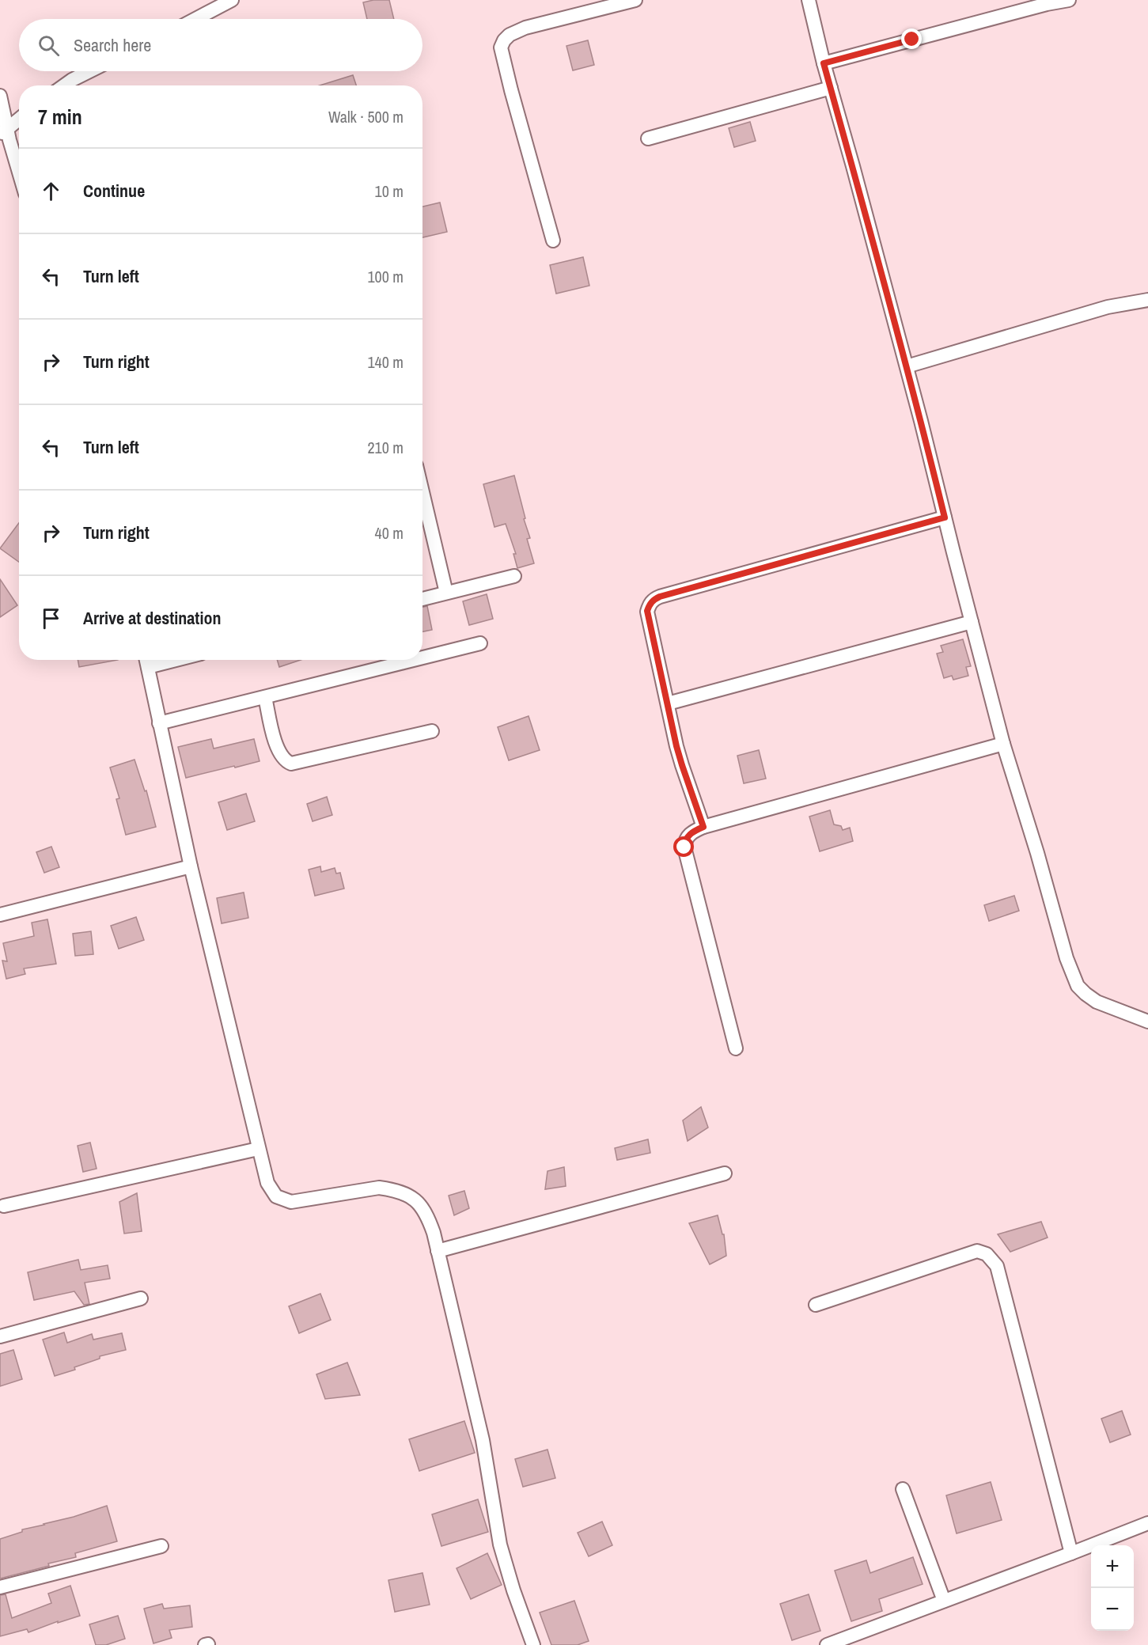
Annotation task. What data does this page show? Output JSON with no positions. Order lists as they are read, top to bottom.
{
  "page": {
    "search": "Search here",
    "heading": ["7 min", "Walk · 500 m"],
    "list": [
      ["Continue", "10 m"],
      ["Turn left", "100 m"],
      ["Turn right", "140 m"],
      ["Turn left", "210 m"],
      ["Turn right", "40 m"],
      "Arrive at destination"
    ],
    "map_buttons": ["+", "−"]
  }
}
